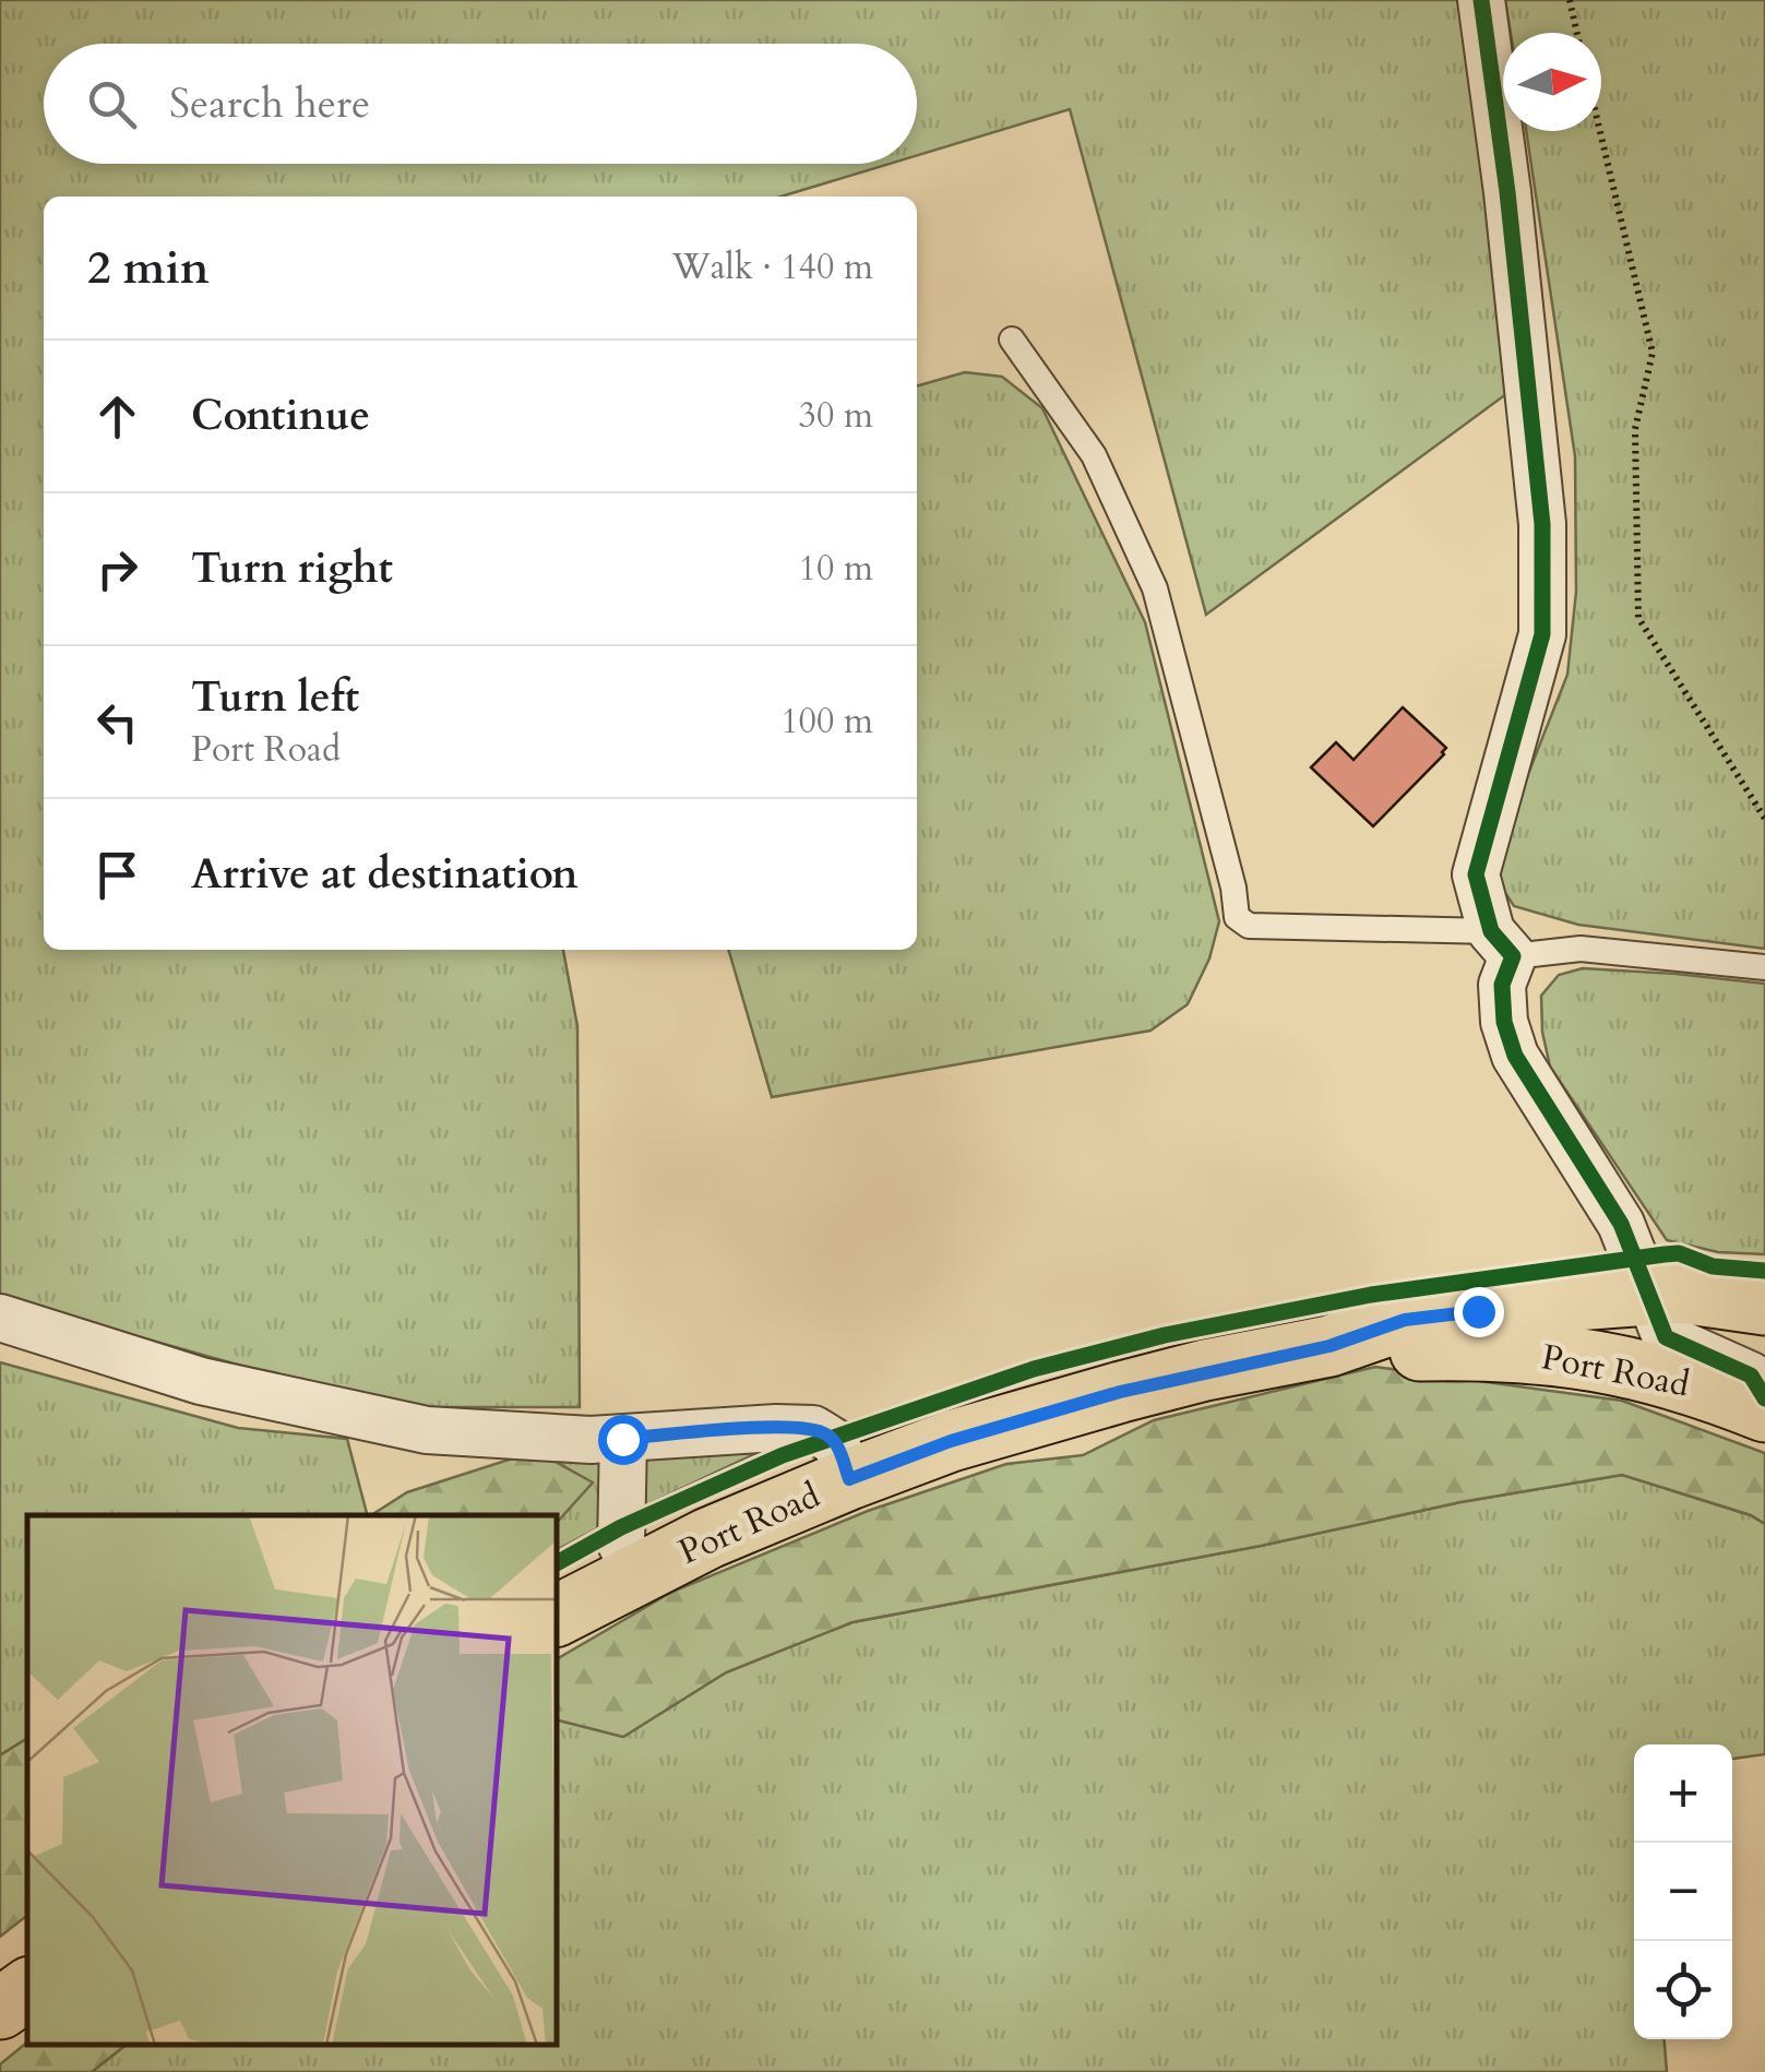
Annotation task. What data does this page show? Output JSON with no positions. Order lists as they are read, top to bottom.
{
  "streets": {
    "main road": ["Port Road"]
  },
  "north": "right",
  "page": {
    "search": "Search here",
    "heading": ["2 min", "Walk · 140 m"],
    "list": [
      ["Continue", "30 m"],
      ["Turn right", "10 m"],
      ["Turn left", "Port Road", "100 m"],
      "Arrive at destination"
    ],
    "map_buttons": ["+", "−"]
  }
}
